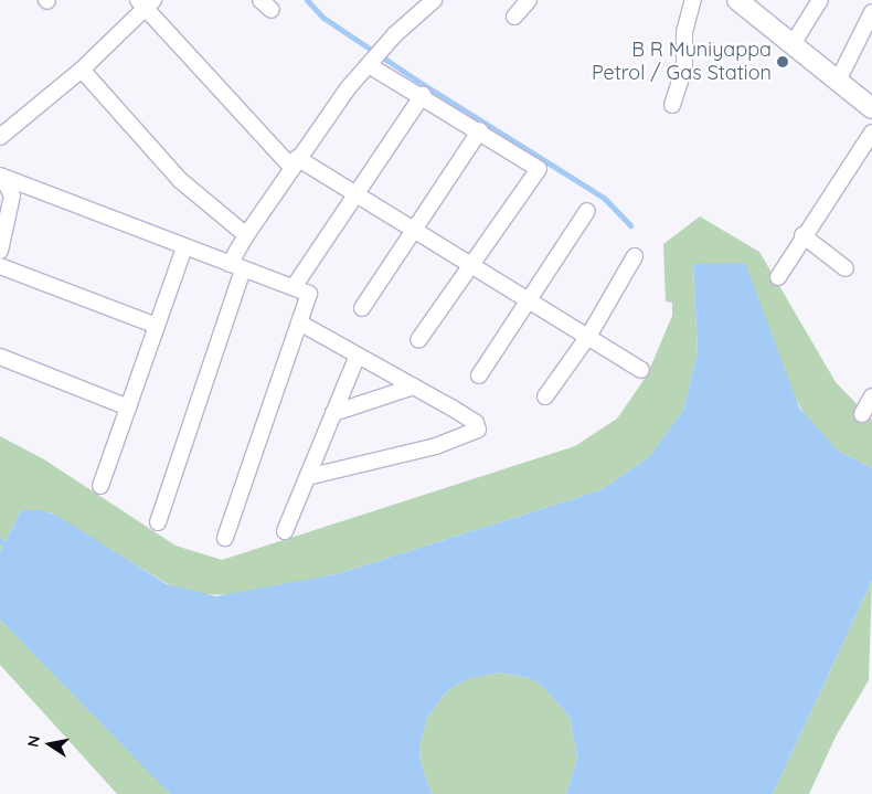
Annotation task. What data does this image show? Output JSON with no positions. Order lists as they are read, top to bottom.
{
  "places": ["B R Muniyappa Petrol / Gas Station"],
  "north": "left"
}
